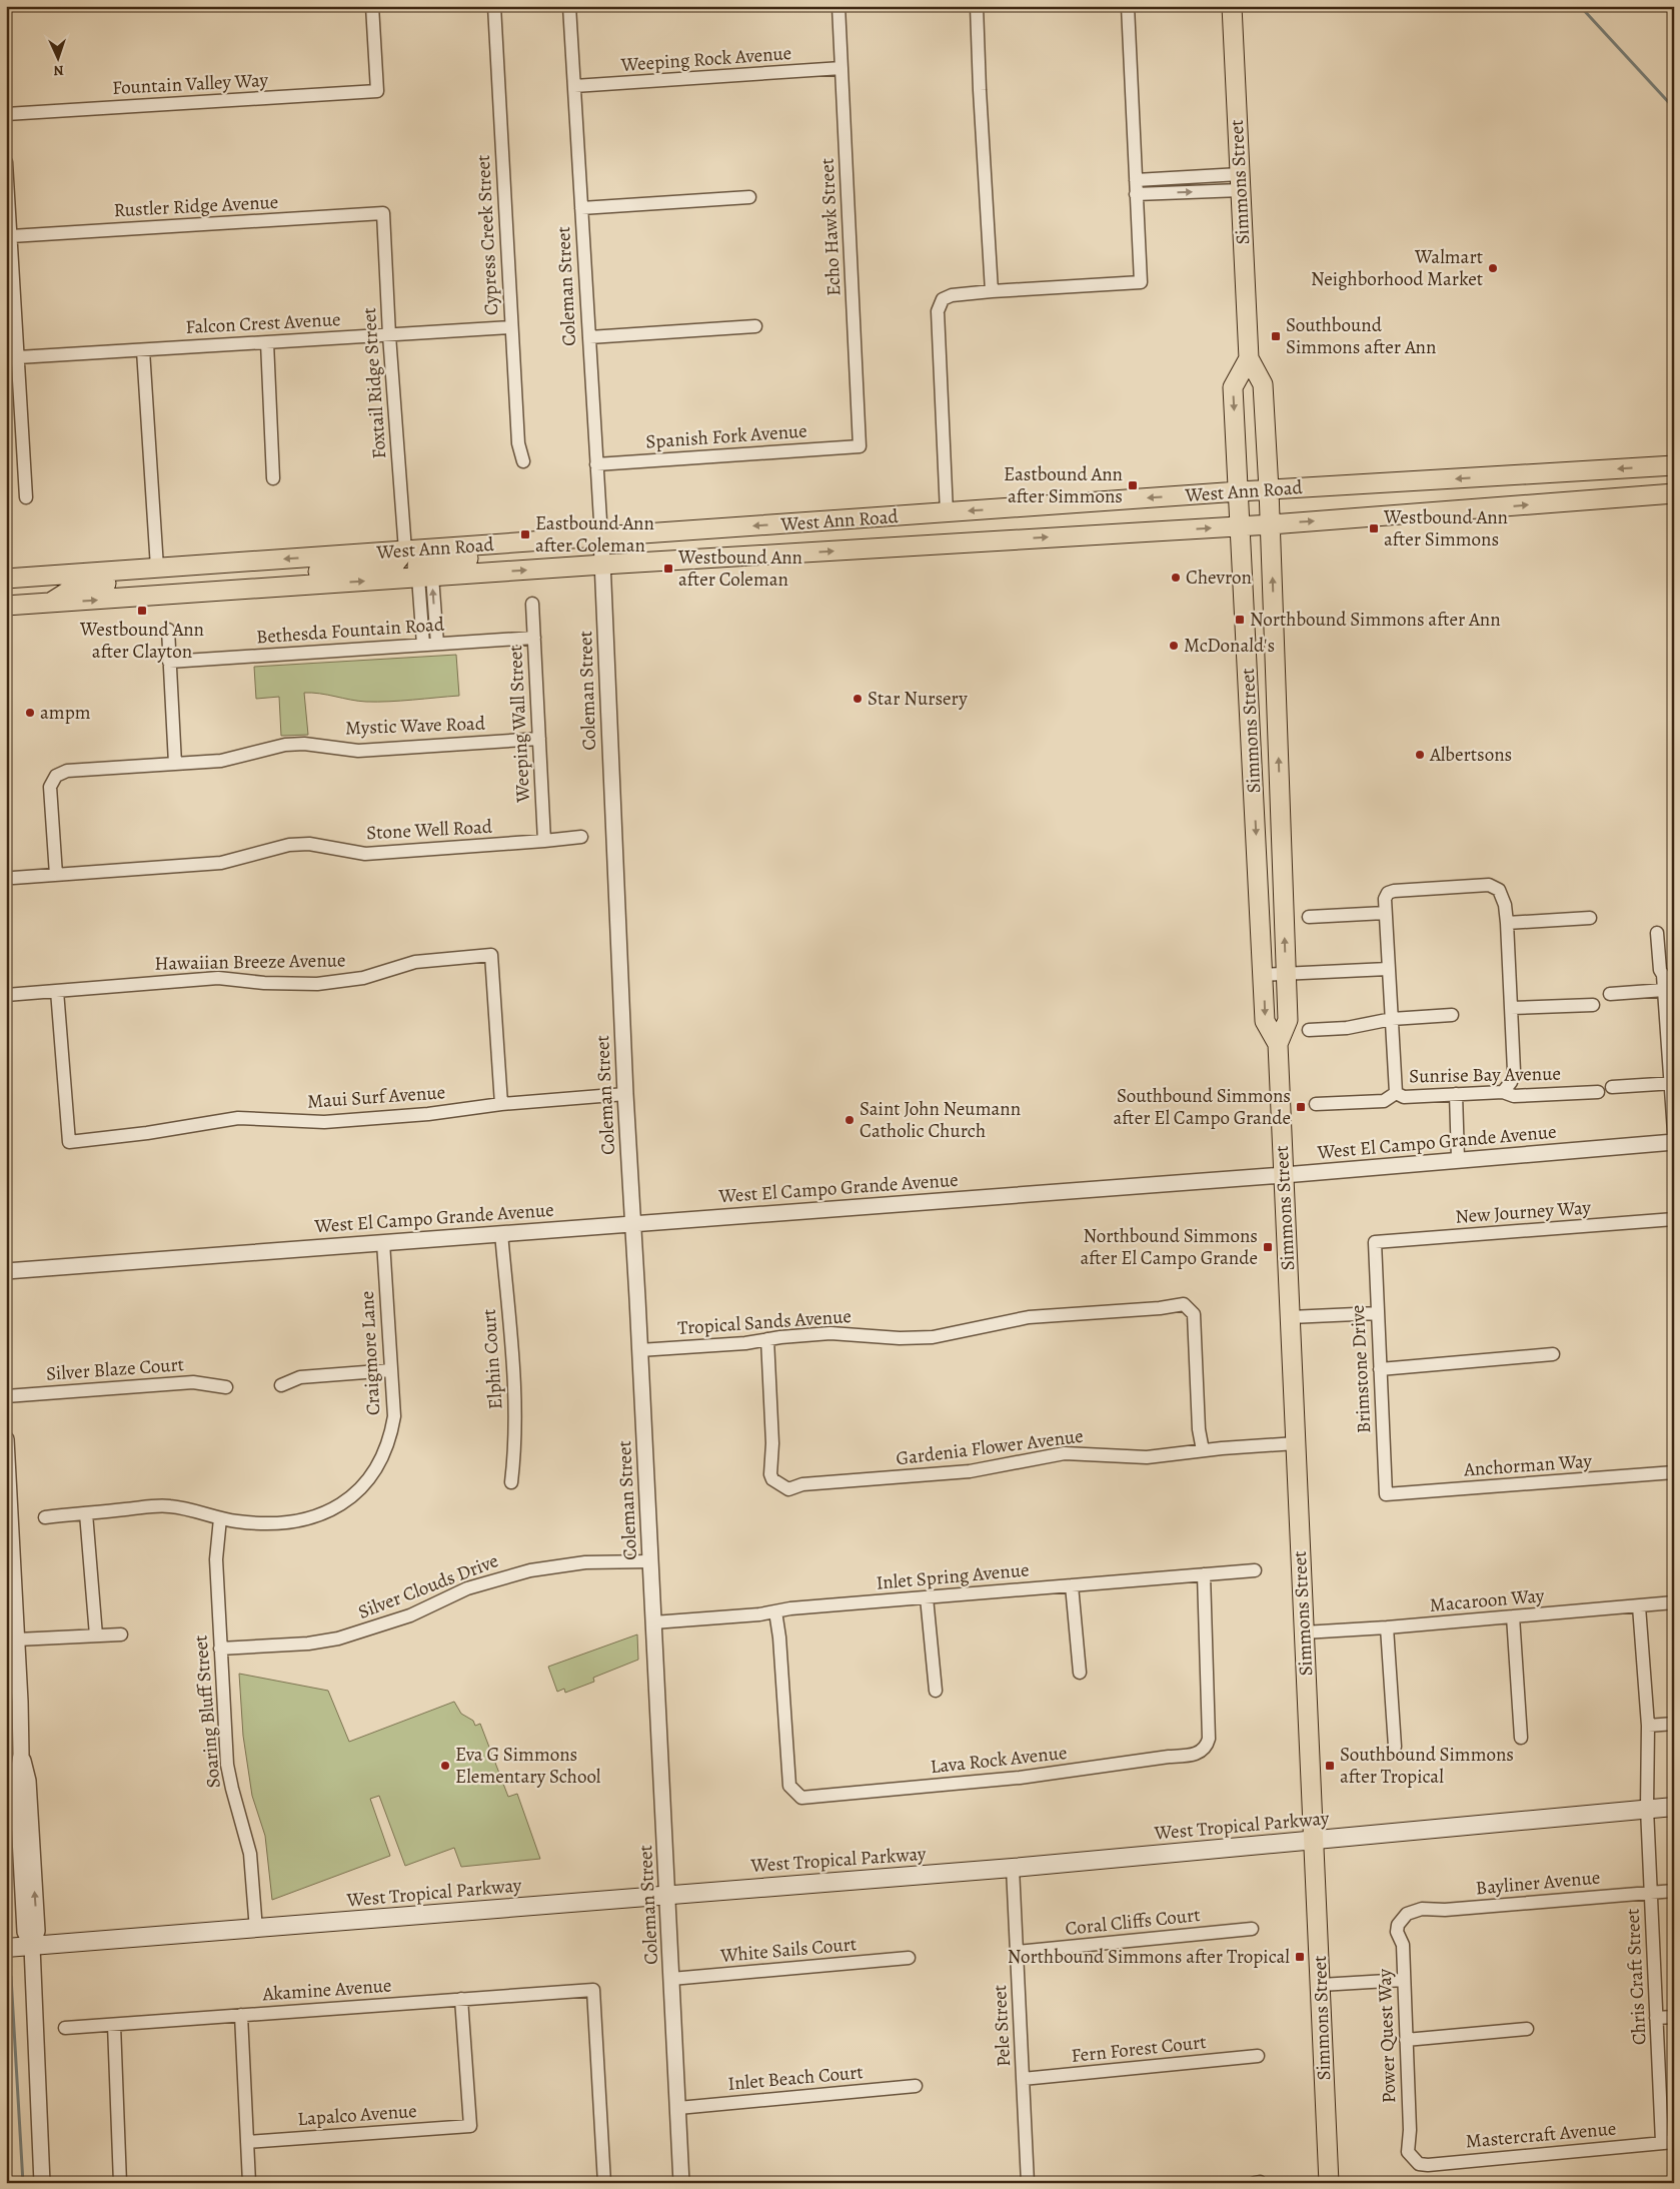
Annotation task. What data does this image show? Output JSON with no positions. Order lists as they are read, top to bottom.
{
  "streets": {
    "main road": ["Simmons Street", "West Ann Road", "West Tropical Parkway"],
    "street": [
      "Weeping Rock Avenue",
      "Fountain Valley Way",
      "Rustler Ridge Avenue",
      "Echo Hawk Street",
      "Cypress Creek Street",
      "Coleman Street",
      "Falcon Crest Avenue",
      "Foxtail Ridge Street",
      "Spanish Fork Avenue",
      "Bethesda Fountain Road",
      "Weeping Wall Street",
      "Mystic Wave Road",
      "Stone Well Road",
      "Hawaiian Breeze Avenue",
      "Sunrise Bay Avenue",
      "Maui Surf Avenue",
      "West El Campo Grande Avenue",
      "New Journey Way",
      "Tropical Sands Avenue",
      "Craigmore Lane",
      "Elphin Court",
      "Silver Blaze Court",
      "Brimstone Drive",
      "Gardenia Flower Avenue",
      "Anchorman Way",
      "Inlet Spring Avenue",
      "Silver Clouds Drive",
      "Macaroon Way",
      "Soaring Bluff Street",
      "Lava Rock Avenue",
      "Bayliner Avenue",
      "Coral Cliffs Court",
      "White Sails Court",
      "Chris Craft Street",
      "Akamine Avenue",
      "Pele Street",
      "Power Quest Way",
      "Fern Forest Court",
      "Inlet Beach Court",
      "Lapalco Avenue",
      "Mastercraft Avenue"
    ]
  },
  "crossings": [
    ["Weeping Rock Avenue", "Echo Hawk Street"],
    ["Weeping Rock Avenue", "Coleman Street"],
    ["Simmons Street", "West Ann Road"],
    ["Simmons Street", "West El Campo Grande Avenue"],
    ["Simmons Street", "Gardenia Flower Avenue"],
    ["Simmons Street", "Macaroon Way"],
    ["Simmons Street", "West Tropical Parkway"],
    ["Rustler Ridge Avenue", "Foxtail Ridge Street"],
    ["Echo Hawk Street", "Spanish Fork Avenue"],
    ["Cypress Creek Street", "Falcon Crest Avenue"],
    ["Coleman Street", "Spanish Fork Avenue"],
    ["Coleman Street", "West Ann Road"],
    ["Coleman Street", "Maui Surf Avenue"],
    ["Coleman Street", "West El Campo Grande Avenue"],
    ["Coleman Street", "Tropical Sands Avenue"],
    ["Coleman Street", "Inlet Spring Avenue"],
    ["Coleman Street", "Silver Clouds Drive"],
    ["Coleman Street", "West Tropical Parkway"],
    ["Coleman Street", "White Sails Court"],
    ["Coleman Street", "Inlet Beach Court"],
    ["Falcon Crest Avenue", "Foxtail Ridge Street"],
    ["Foxtail Ridge Street", "West Ann Road"],
    ["Bethesda Fountain Road", "Weeping Wall Street"],
    ["Weeping Wall Street", "Mystic Wave Road"],
    ["Weeping Wall Street", "Stone Well Road"],
    ["Mystic Wave Road", "Stone Well Road"],
    ["Hawaiian Breeze Avenue", "Maui Surf Avenue"],
    ["West El Campo Grande Avenue", "Craigmore Lane"],
    ["West El Campo Grande Avenue", "Elphin Court"],
    ["New Journey Way", "Brimstone Drive"],
    ["Tropical Sands Avenue", "Gardenia Flower Avenue"],
    ["Craigmore Lane", "Soaring Bluff Street"],
    ["Brimstone Drive", "Anchorman Way"],
    ["Inlet Spring Avenue", "Lava Rock Avenue"],
    ["Silver Clouds Drive", "Soaring Bluff Street"],
    ["Macaroon Way", "Chris Craft Street"],
    ["Soaring Bluff Street", "West Tropical Parkway"],
    ["West Tropical Parkway", "Chris Craft Street"],
    ["West Tropical Parkway", "Pele Street"],
    ["Bayliner Avenue", "Chris Craft Street"],
    ["Bayliner Avenue", "Power Quest Way"],
    ["Coral Cliffs Court", "Pele Street"],
    ["Chris Craft Street", "Mastercraft Avenue"],
    ["Akamine Avenue", "Lapalco Avenue"],
    ["Pele Street", "Fern Forest Court"],
    ["Power Quest Way", "Mastercraft Avenue"]
  ],
  "places": {
    "other": [
      "Walmart Neighborhood Market",
      "Chevron",
      "McDonald's",
      "Star Nursery",
      "ampm",
      "Albertsons",
      "Saint John Neumann Catholic Church",
      "Eva G Simmons Elementary School"
    ],
    "transit": [
      "Southbound Simmons after Ann",
      "Eastbound Ann after Simmons",
      "Westbound Ann after Simmons",
      "Eastbound Ann after Coleman",
      "Westbound Ann after Coleman",
      "Westbound Ann after Clayton",
      "Northbound Simmons after Ann",
      "Southbound Simmons after El Campo Grande",
      "Northbound Simmons after El Campo Grande",
      "Southbound Simmons after Tropical",
      "Northbound Simmons after Tropical"
    ]
  },
  "north": "bottom"
}
